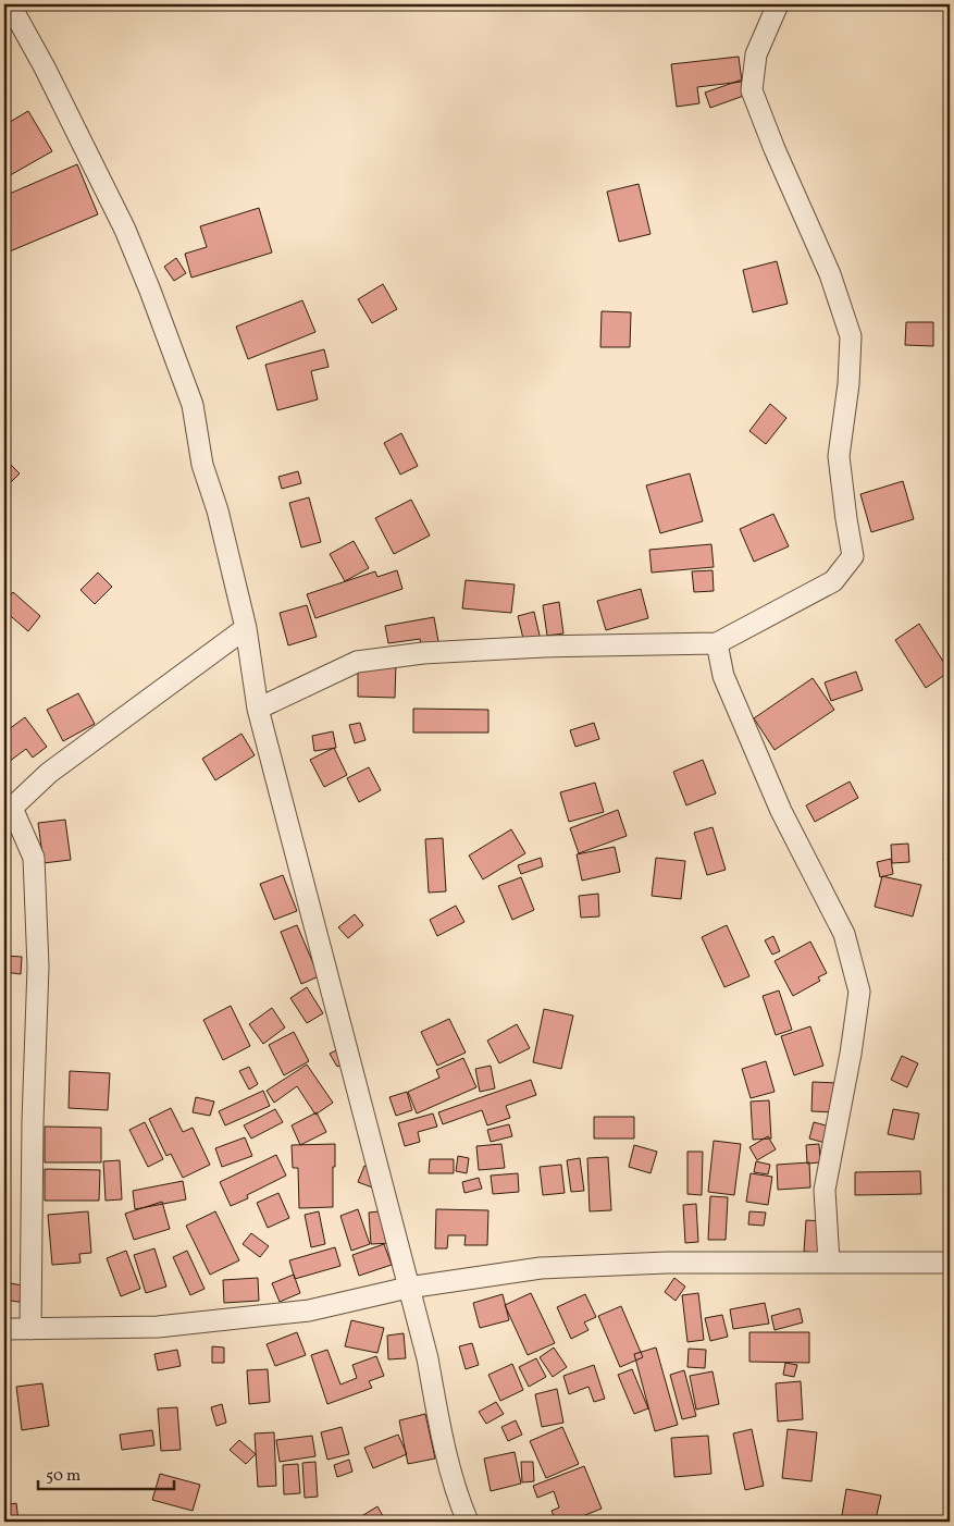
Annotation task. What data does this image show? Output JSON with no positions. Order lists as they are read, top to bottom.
{
  "scale_bar": "50 m"
}
